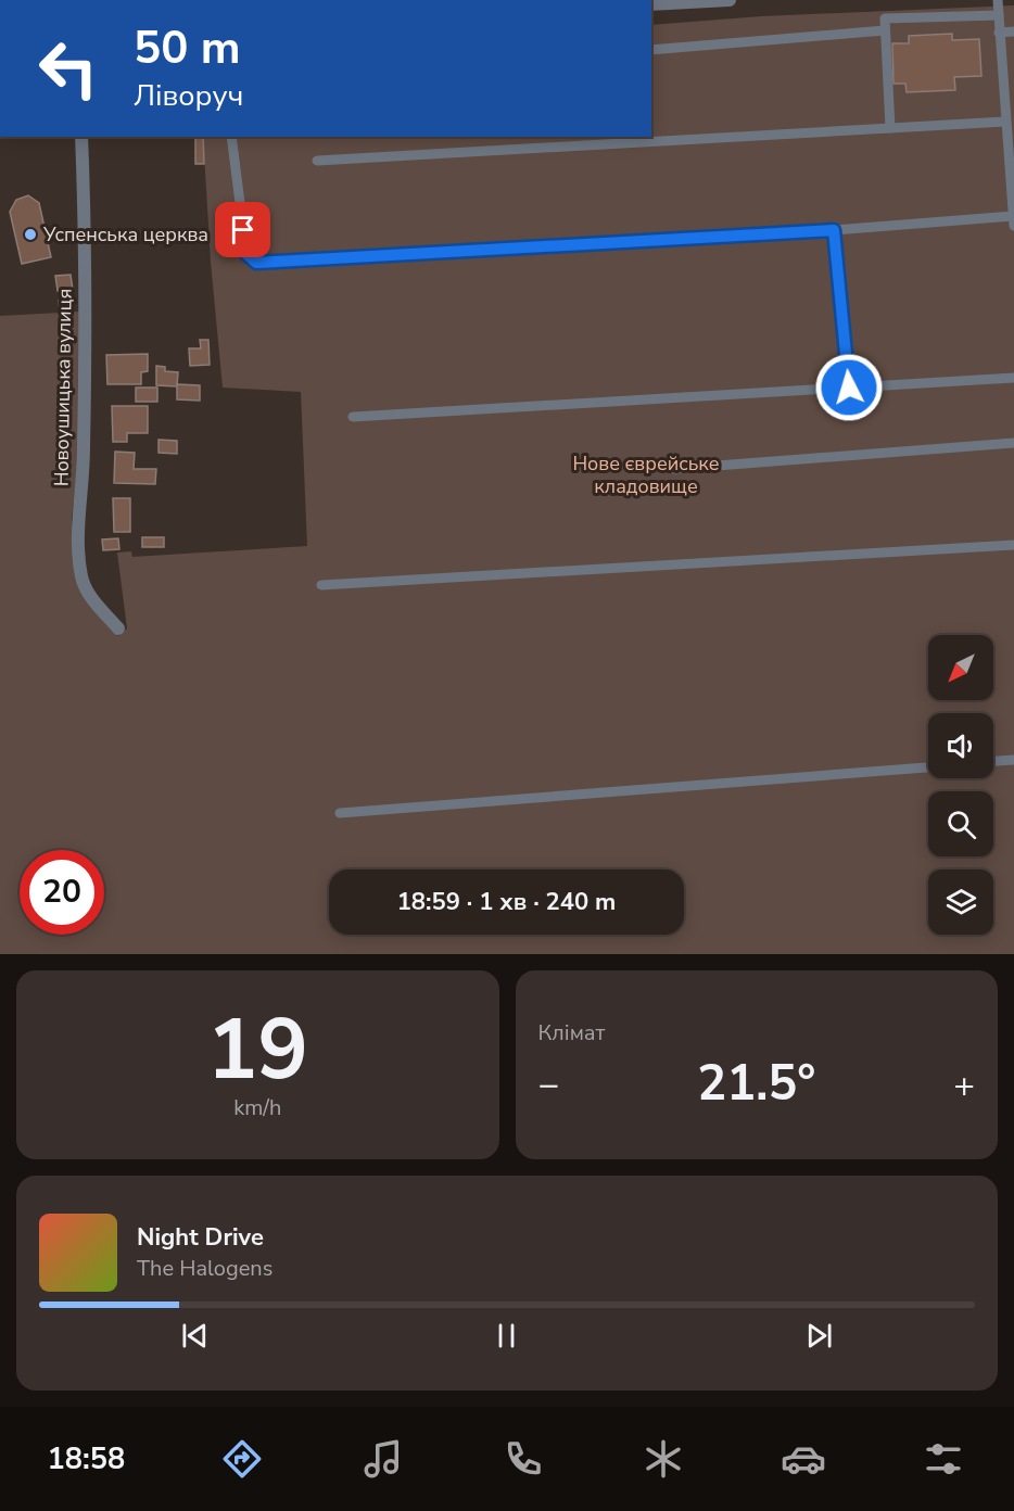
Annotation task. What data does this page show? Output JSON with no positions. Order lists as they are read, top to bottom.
{
  "streets": {
    "street": ["Новоушицька вулиця"]
  },
  "parks": ["Нове єврейське кладовище"],
  "places": ["Успенська церква"],
  "north": "bottom left",
  "page": {
    "turn": ["50 m", "Ліворуч"],
    "limit": "20",
    "trip": "18:59 · 1 хв · 240 m",
    "tile": [
      ["19", "km/h"],
      "Клімат"
    ],
    "heat": ["−", "21.5°", "+"],
    "song": ["Night Drive", "The Halogens"],
    "tabs": "18:58"
  }
}
